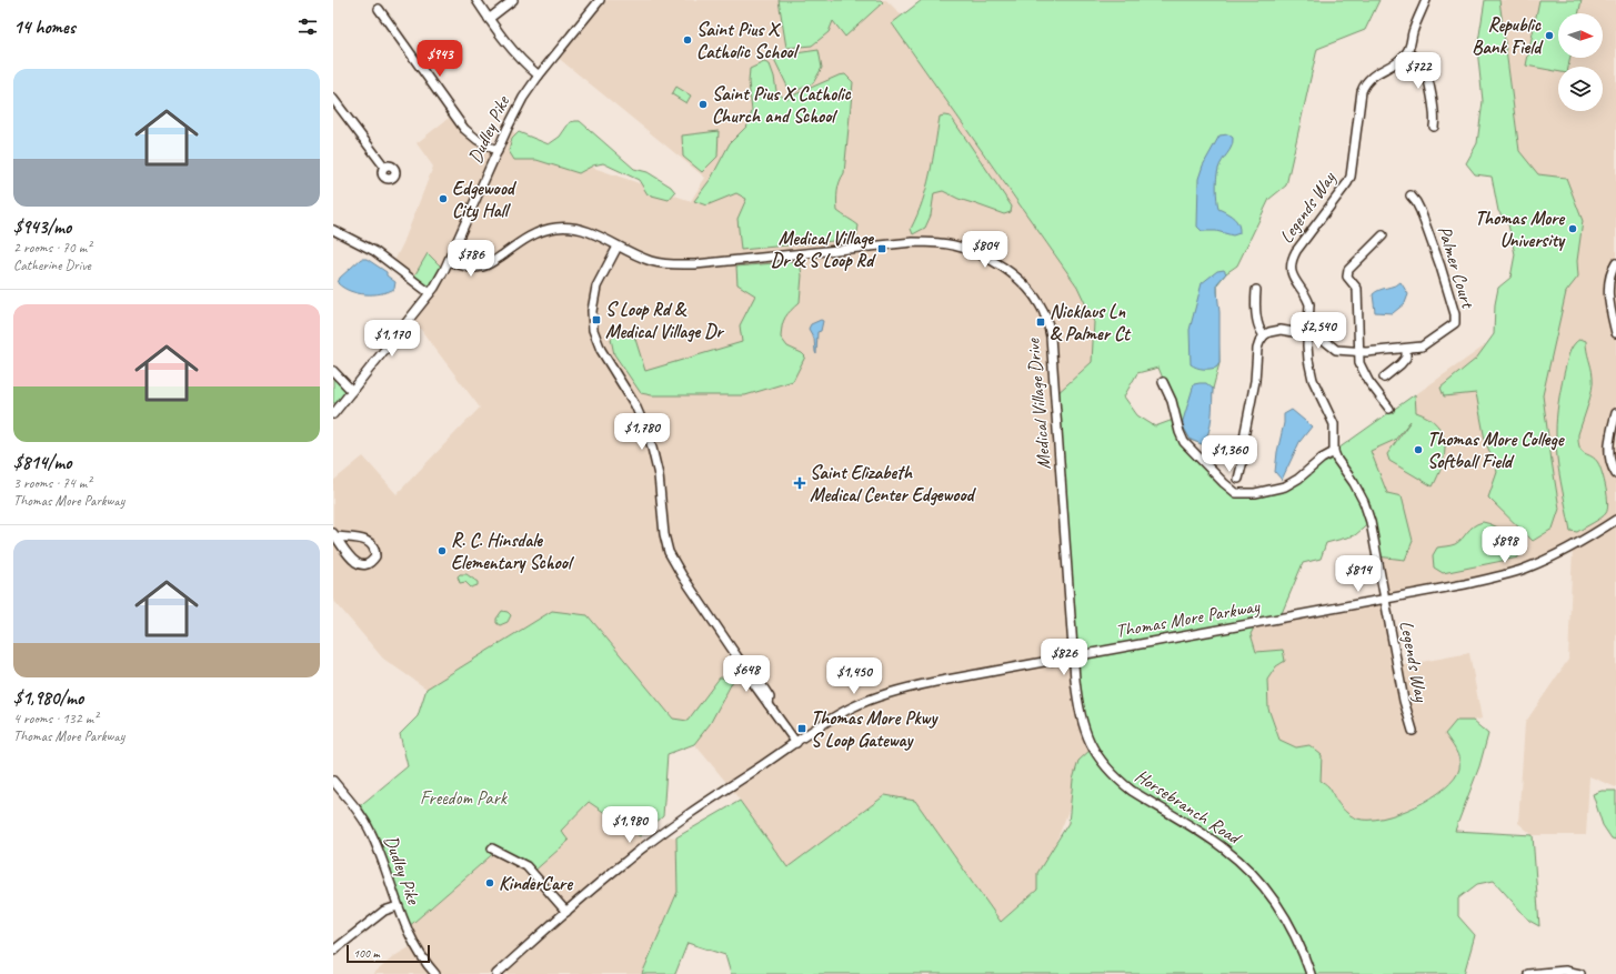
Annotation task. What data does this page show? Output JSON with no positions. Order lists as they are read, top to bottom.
{
  "streets": {
    "street": [
      "Dudley Pike",
      "Legends Way",
      "Palmer Court",
      "Medical Village Drive",
      "Thomas More Parkway",
      "Horsebranch Road"
    ]
  },
  "crossings": [
    ["Dudley Pike", "Medical Village Drive"],
    ["Legends Way", "Palmer Court"],
    ["Legends Way", "Thomas More Parkway"],
    ["Medical Village Drive", "Thomas More Parkway"],
    ["Medical Village Drive", "Horsebranch Road"],
    ["Thomas More Parkway", "Horsebranch Road"]
  ],
  "parks": ["Freedom Park"],
  "places": {
    "other": [
      "Republic Bank Field",
      "Saint Pius X Catholic School",
      "Saint Pius X Catholic Church and School",
      "Edgewood City Hall",
      "Thomas More University",
      "Thomas More College Softball Field",
      "R. C. Hinsdale Elementary School",
      "KinderCare"
    ],
    "transit": [
      "Medical Village Dr & S Loop Rd",
      "S Loop Rd & Medical Village Dr",
      "Nicklaus Ln & Palmer Ct",
      "Thomas More Pkwy S Loop Gateway"
    ],
    "health": ["Saint Elizabeth Medical Center Edgewood"]
  },
  "scale_bar": "100 m",
  "north": "right",
  "page": {
    "heading": "14 homes",
    "price": [
      "$943",
      "$722",
      "$804",
      "$786",
      "$2,540",
      "$1,170",
      "$1,780",
      "$1,360",
      "$898",
      "$814",
      "$826",
      "$648",
      "$1,450",
      "$1,980"
    ],
    "list": [
      {
        "name": "$943/mo",
        "note": "2 rooms · 70 m² · Catherine Drive"
      },
      {
        "name": "$814/mo",
        "note": "3 rooms · 74 m² · Thomas More Parkway"
      },
      {
        "name": "$1,980/mo",
        "note": "4 rooms · 132 m² · Thomas More Parkway"
      }
    ],
    "scale": "100 m"
  }
}
